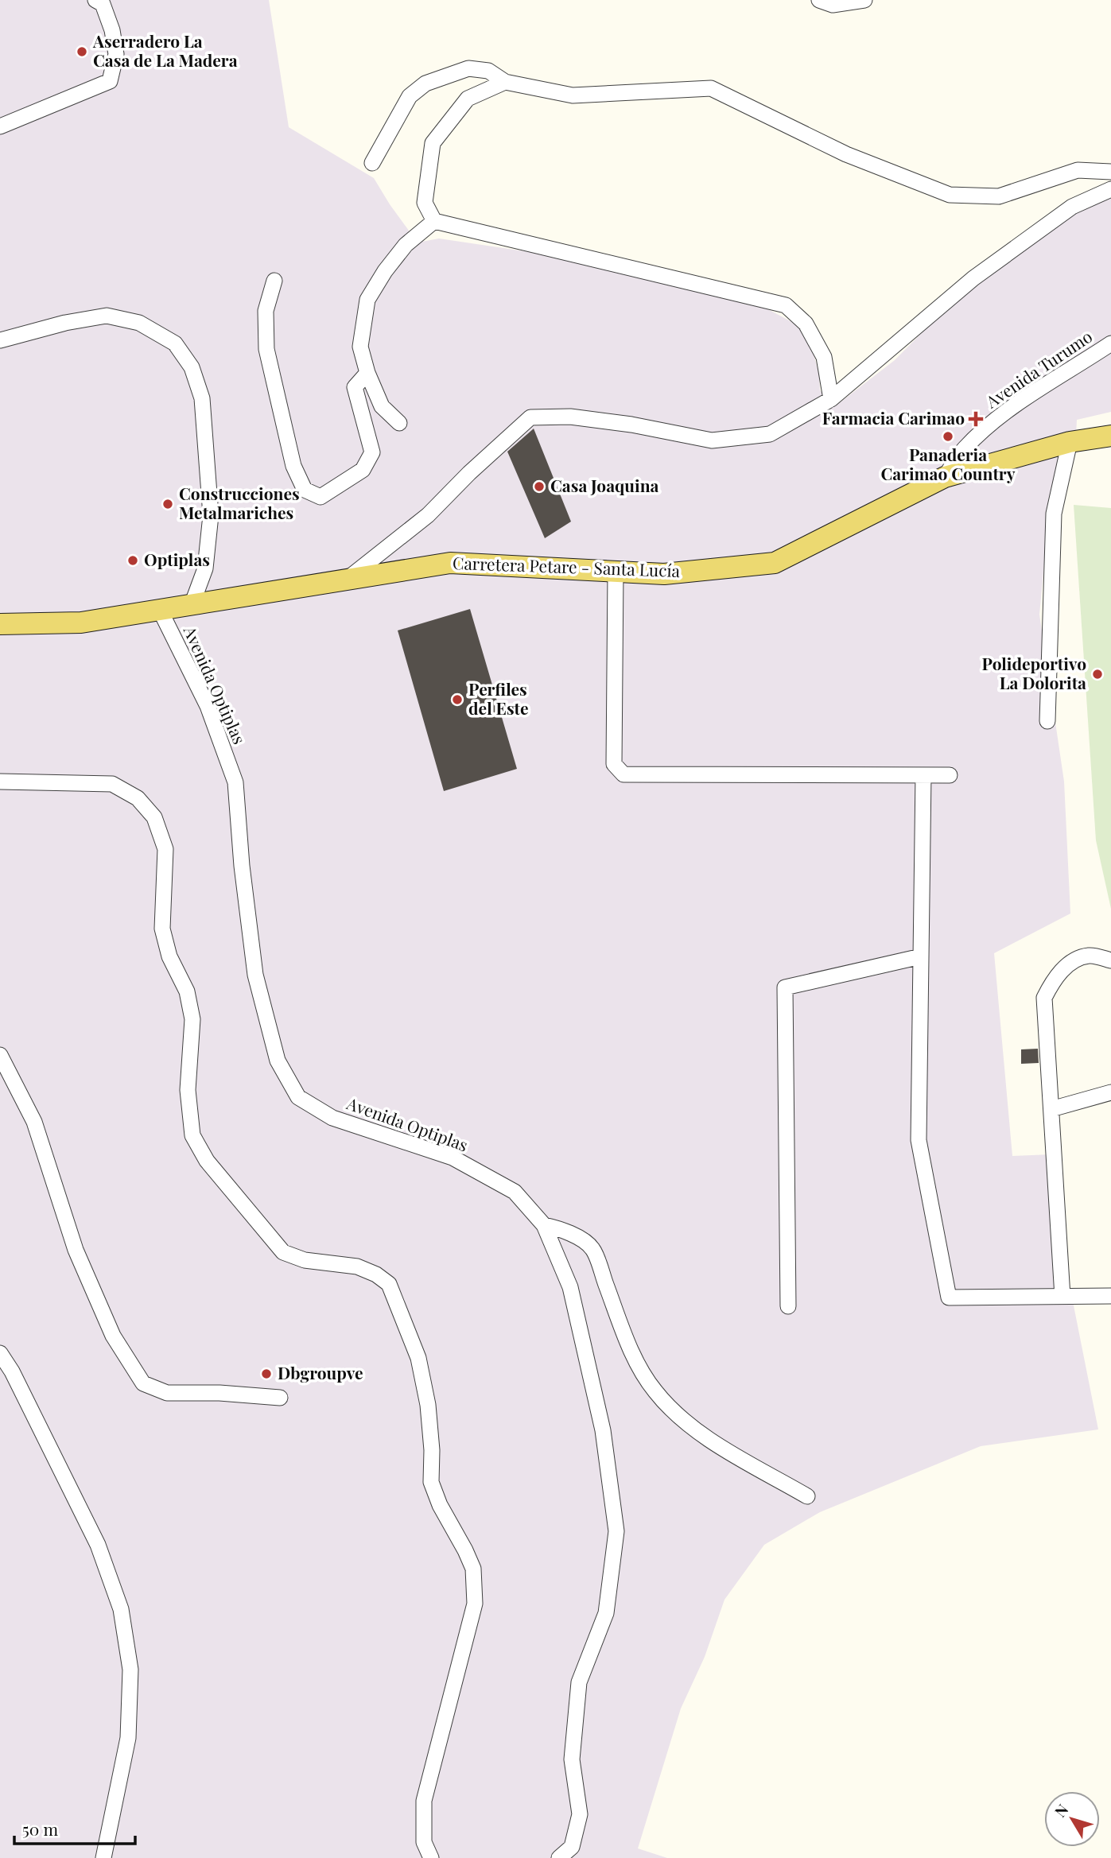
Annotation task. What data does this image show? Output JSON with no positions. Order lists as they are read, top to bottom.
{
  "streets": {
    "main road": ["Carretera Petare - Santa Lucía"],
    "street": ["Avenida Turumo", "Avenida Optiplas"]
  },
  "crossings": [
    ["Avenida Turumo", "Carretera Petare - Santa Lucía"],
    ["Carretera Petare - Santa Lucía", "Avenida Optiplas"]
  ],
  "places": {
    "other": [
      "Aserradero La Casa de La Madera",
      "Panaderia Carimao Country",
      "Casa Joaquina",
      "Construcciones Metalmariches",
      "Optiplas",
      "Polideportivo La Dolorita",
      "Perfiles del Este",
      "Dbgroupve"
    ],
    "health": ["Farmacia Carimao"]
  },
  "scale_bar": "50 m",
  "north": "top left"
}
